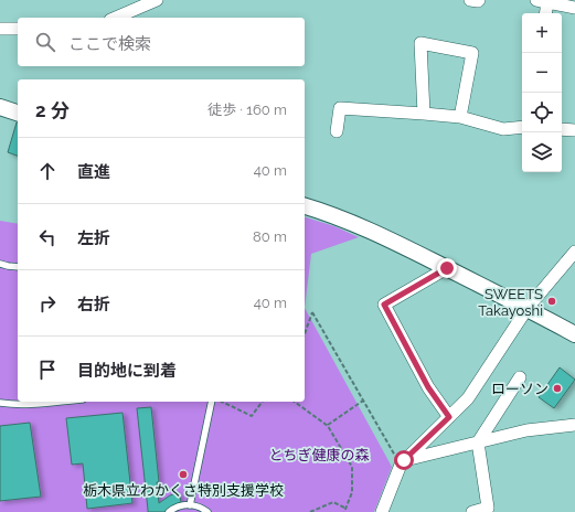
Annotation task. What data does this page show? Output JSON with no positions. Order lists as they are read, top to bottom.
{
  "parks": ["とちぎ健康の森"],
  "places": ["SWEETS Takayoshi", "ローソン", "栃木県立わかくさ特別支援学校"],
  "page": {
    "map_buttons": ["+", "−"],
    "search": "ここで検索",
    "heading": ["2 分", "徒歩 · 160 m"],
    "list": [
      ["直進", "40 m"],
      ["左折", "80 m"],
      ["右折", "40 m"],
      "目的地に到着"
    ]
  }
}
